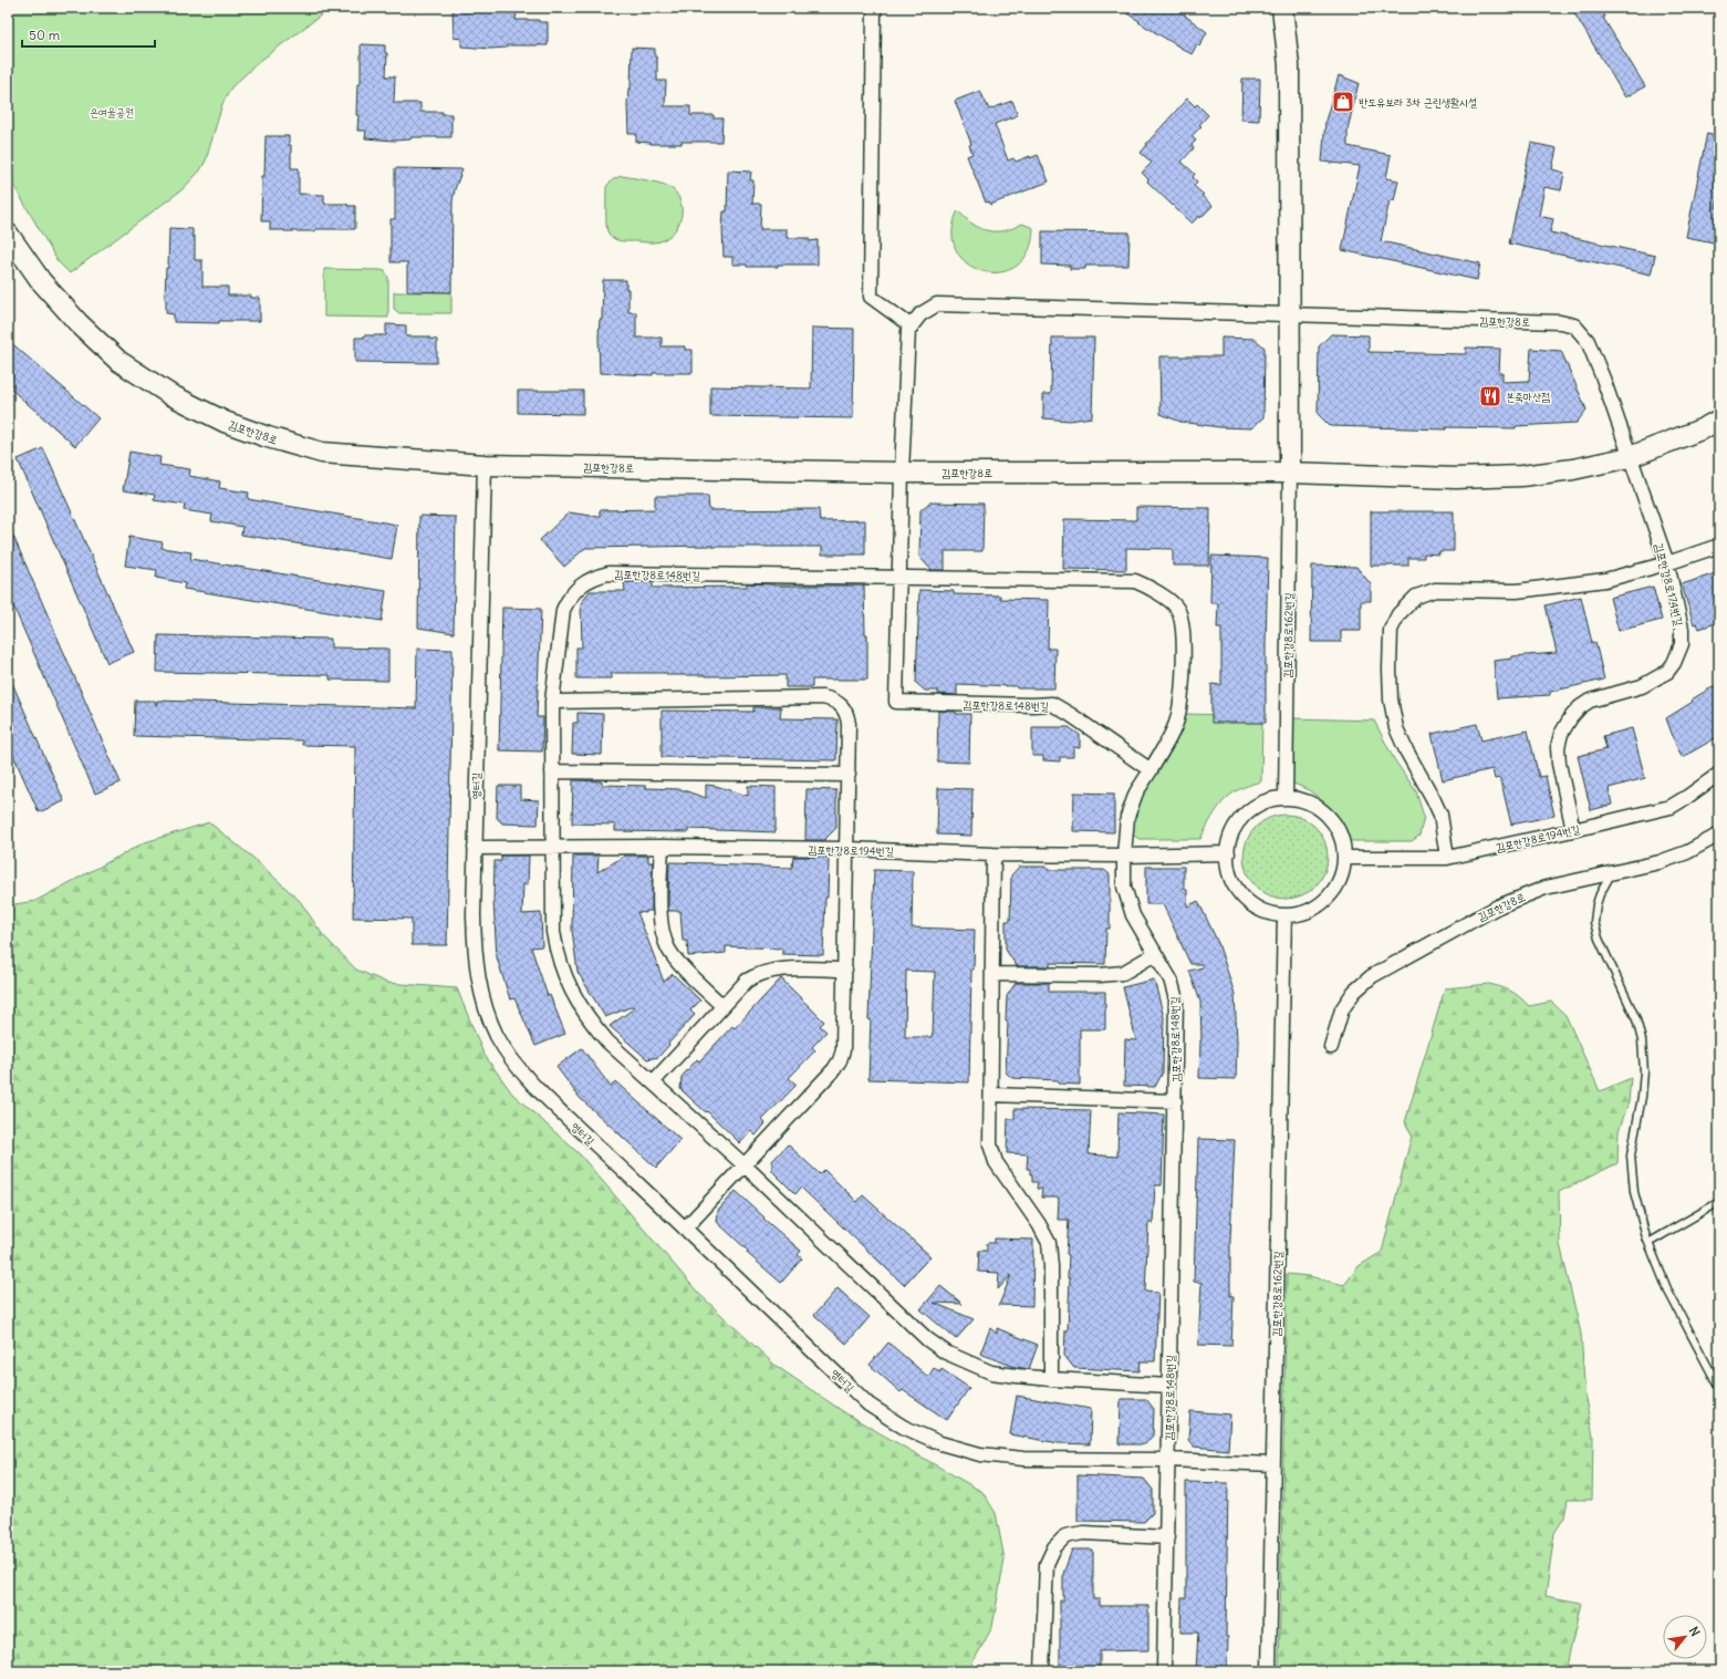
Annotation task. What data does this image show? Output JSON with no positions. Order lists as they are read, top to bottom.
{
  "streets": {
    "street": [
      "김포한강8로",
      "김포한강8로148번길",
      "김포한강8로174번길",
      "김포한강8로162번길",
      "영터길",
      "김포한강8로194번길"
    ]
  },
  "crossings": [
    ["김포한강8로", "김포한강8로148번길"],
    ["김포한강8로", "김포한강8로174번길"],
    ["김포한강8로", "김포한강8로162번길"],
    ["김포한강8로", "영터길"],
    ["김포한강8로148번길", "영터길"],
    ["김포한강8로148번길", "김포한강8로194번길"],
    ["김포한강8로174번길", "김포한강8로194번길"],
    ["김포한강8로162번길", "영터길"],
    ["김포한강8로162번길", "김포한강8로194번길"],
    ["영터길", "김포한강8로194번길"]
  ],
  "parks": ["은여울공원"],
  "places": {
    "shop": ["반도유보라 3차 근린생활시설"],
    "restaurant": ["본죽마산점"]
  },
  "scale_bar": "50 m",
  "north": "top right"
}
